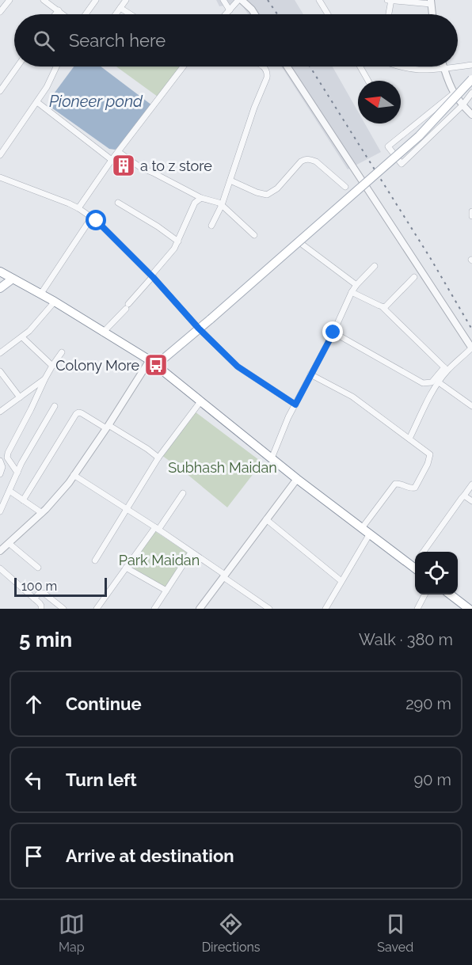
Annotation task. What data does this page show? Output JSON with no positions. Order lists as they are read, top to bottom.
{
  "water": ["Pioneer pond"],
  "parks": ["Subhash Maidan", "Park Maidan"],
  "places": {
    "building": ["a to z store"],
    "bus stop": ["Colony More"]
  },
  "scale_bar": "100 m",
  "north": "left",
  "page": {
    "search": "Search here",
    "scale": "100 m",
    "heading": ["5 min", "Walk · 380 m"],
    "list": [
      ["Continue", "290 m"],
      ["Turn left", "90 m"],
      "Arrive at destination"
    ],
    "nav": ["Map", "Directions", "Saved"]
  }
}
